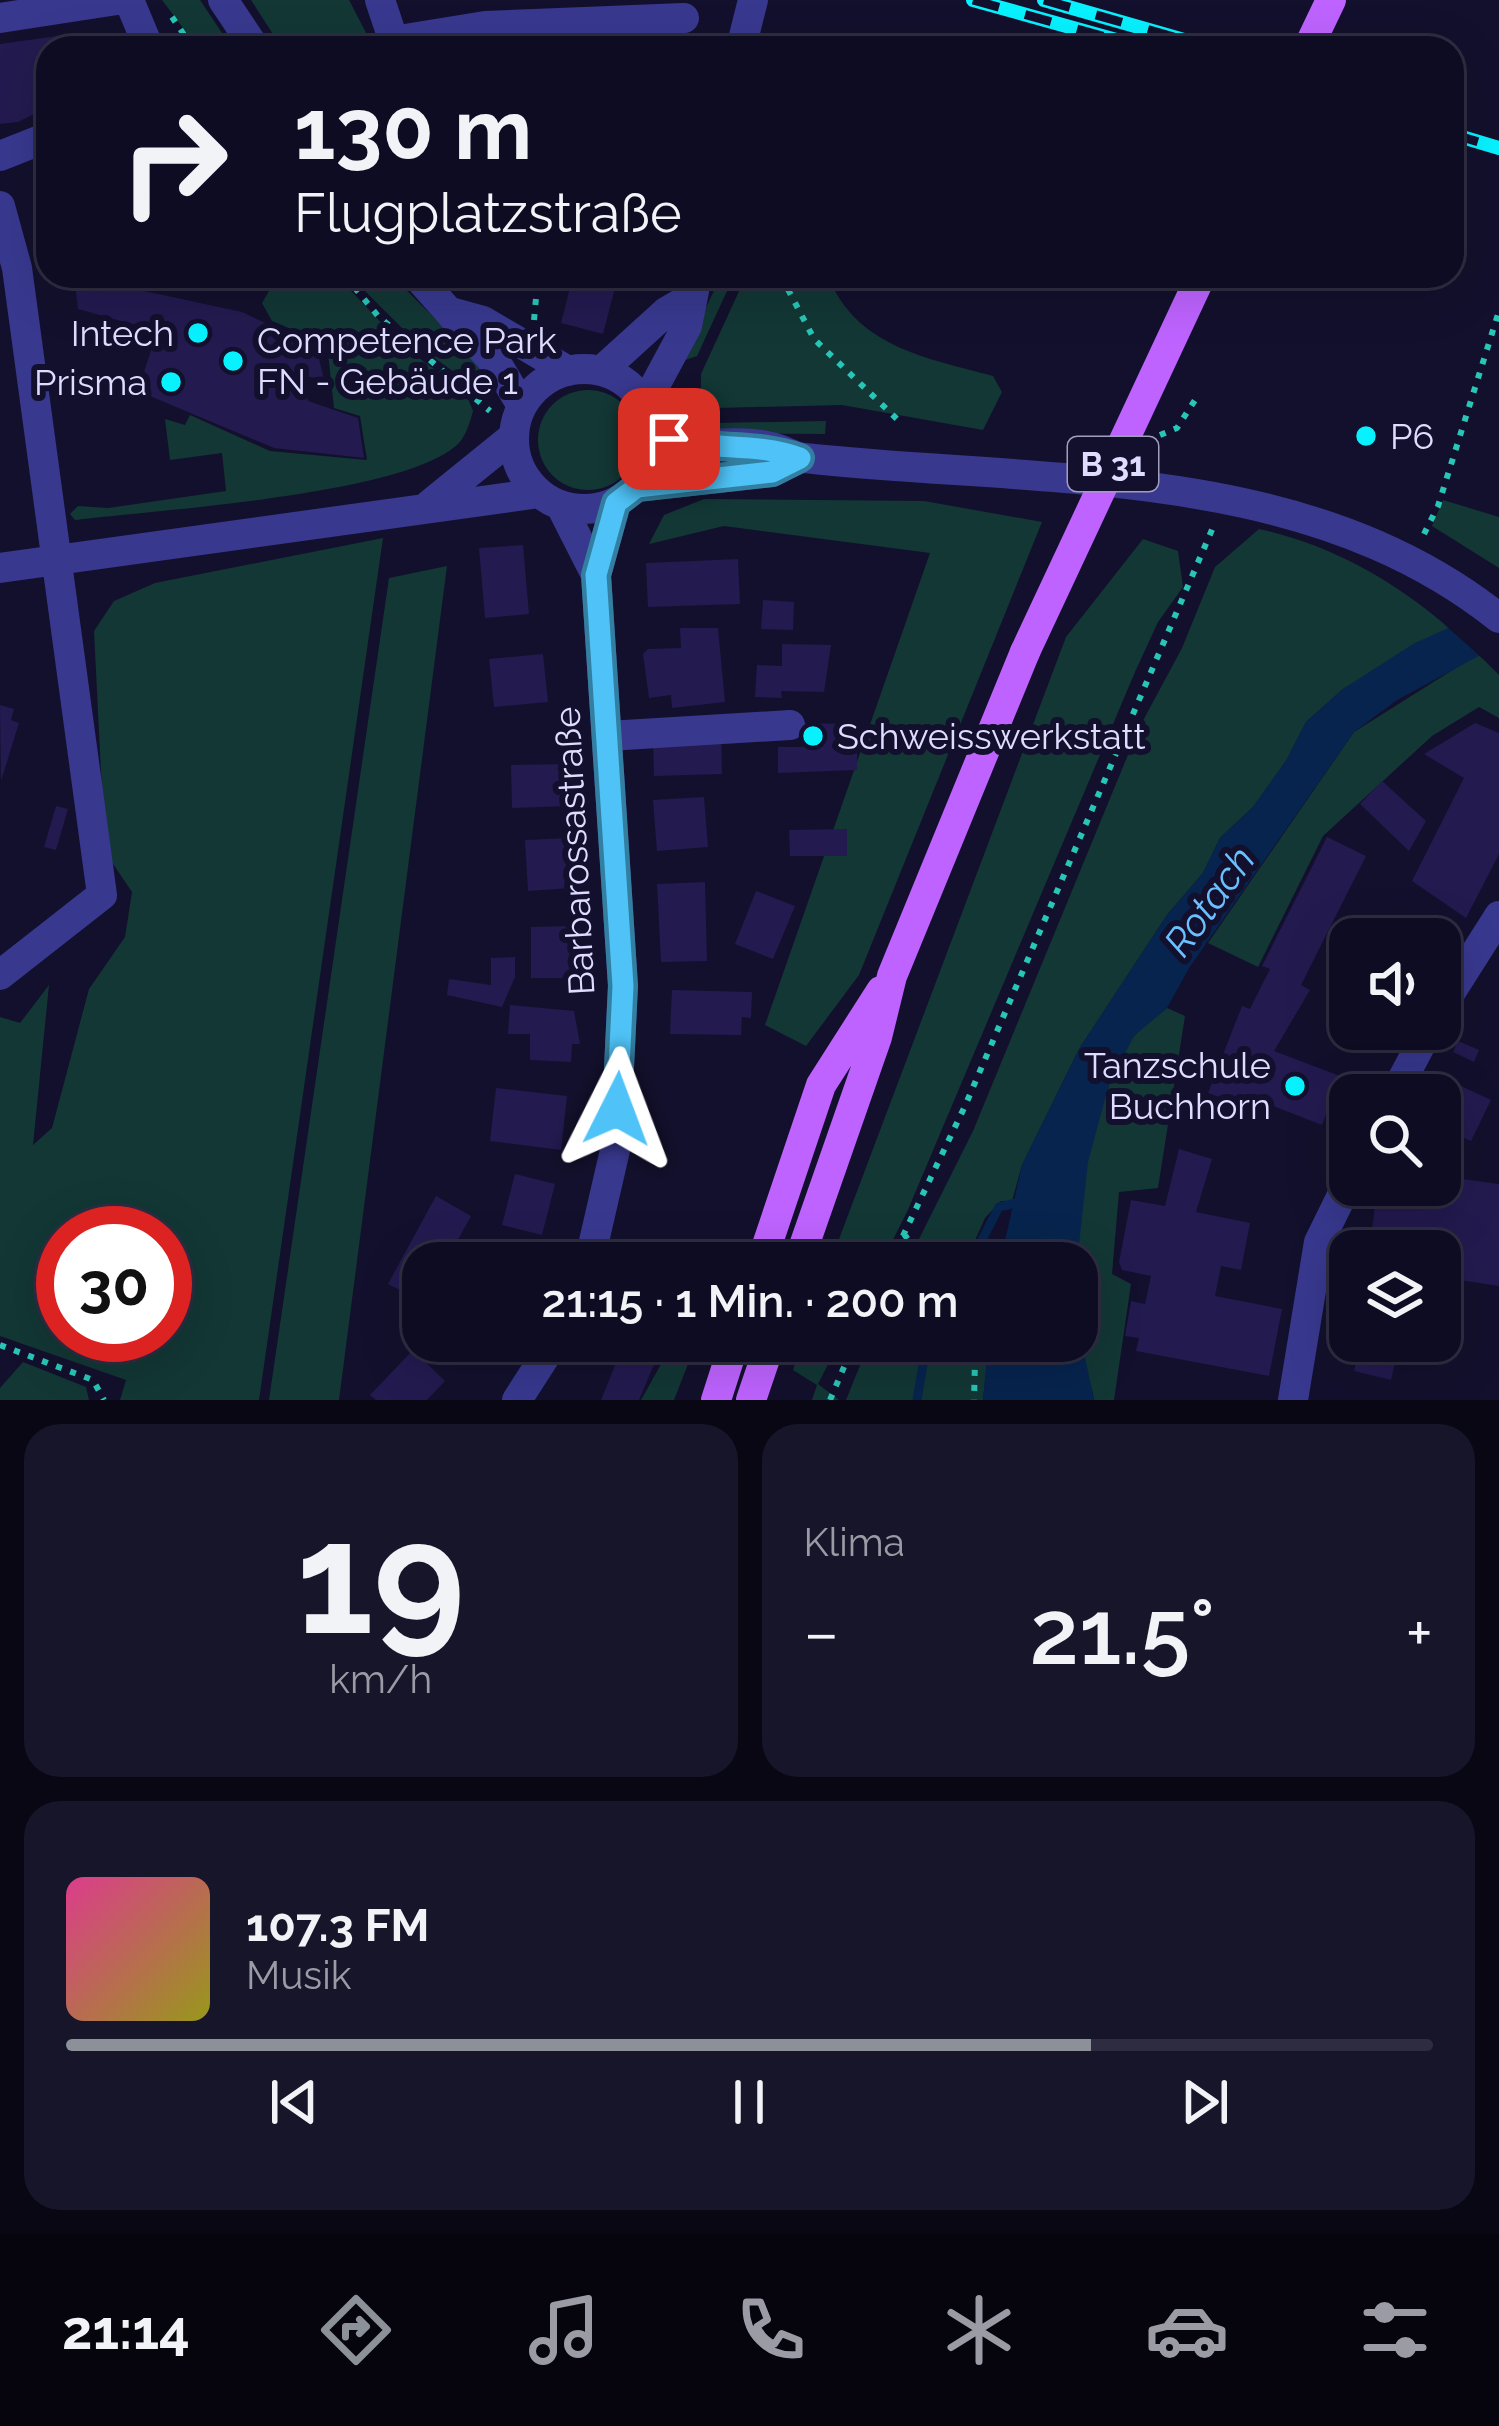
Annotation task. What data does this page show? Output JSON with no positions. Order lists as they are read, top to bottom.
{
  "streets": {
    "main road": ["B 31"],
    "street": ["Barbarossastraße"]
  },
  "water": ["Rotach"],
  "places": [
    "Intech",
    "Competence Park FN - Gebäude 1",
    "Prisma",
    "P6",
    "Schweisswerkstatt",
    "Tanzschule Buchhorn"
  ],
  "page": {
    "turn": ["130 m", "Flugplatzstraße"],
    "limit": "30",
    "trip": "21:15 · 1 Min. · 200 m",
    "tile": [
      ["19", "km/h"],
      "Klima"
    ],
    "heat": ["−", "21.5°", "+"],
    "song": ["107.3 FM", "Musik"],
    "tabs": "21:14"
  }
}
